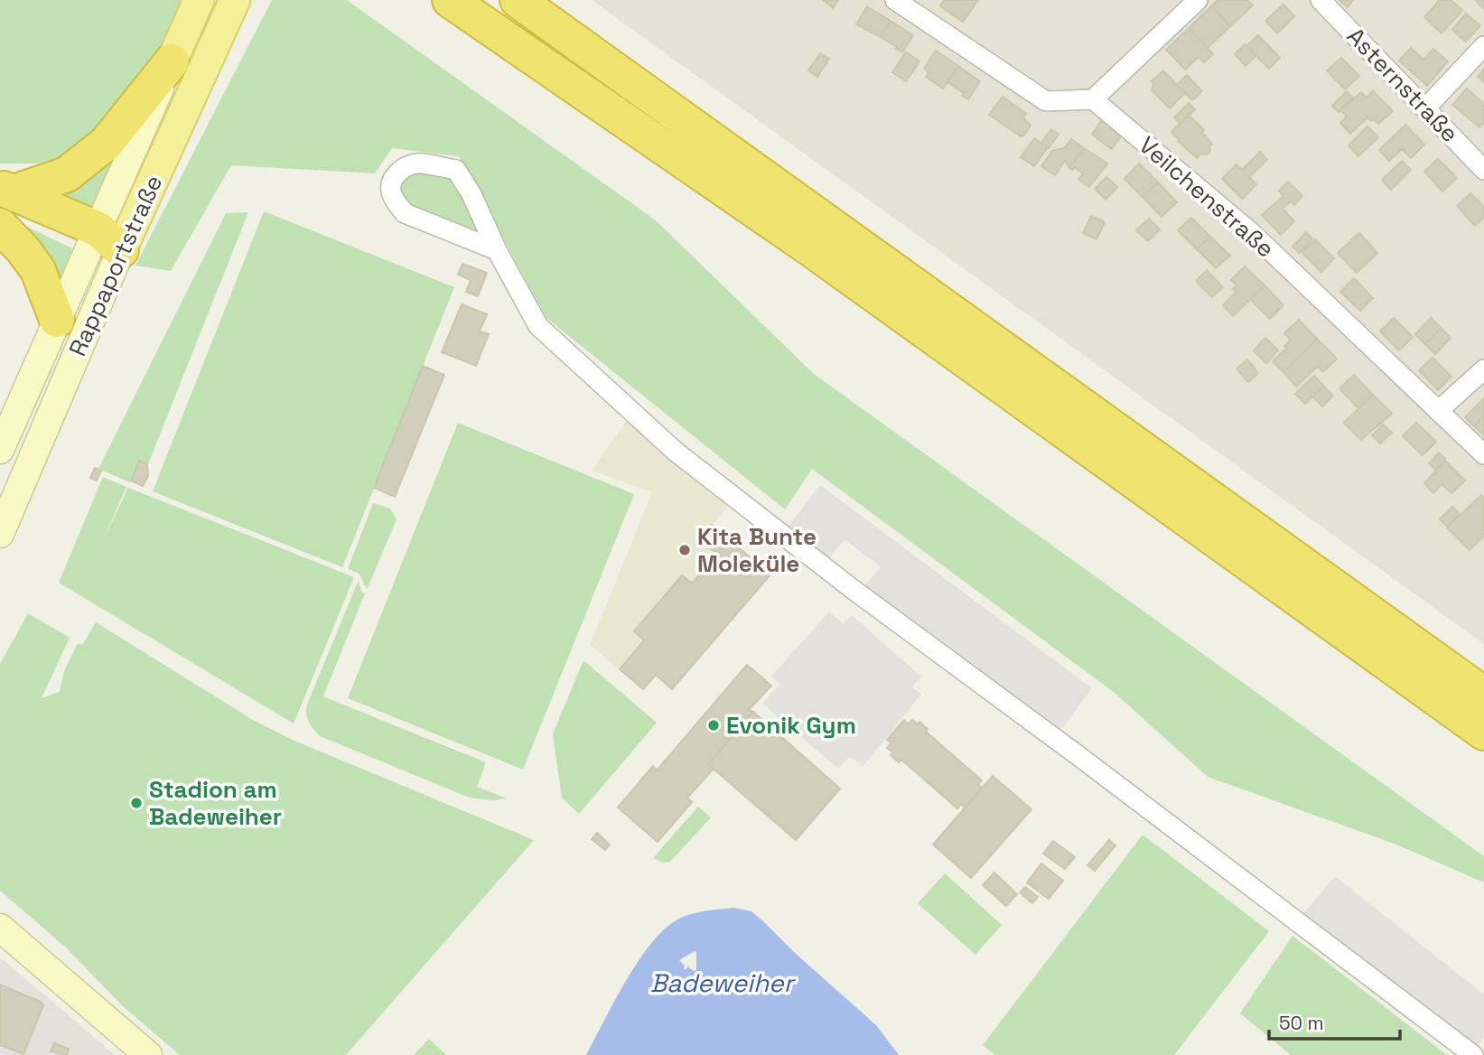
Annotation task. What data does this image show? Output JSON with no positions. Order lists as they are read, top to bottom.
{
  "streets": {
    "main road": ["Rappaportstraße"],
    "street": ["Asternstraße", "Veilchenstraße"]
  },
  "water": ["Badeweiher"],
  "places": ["Kita Bunte Moleküle", "Evonik Gym", "Stadion am Badeweiher"],
  "scale_bar": "50 m"
}
